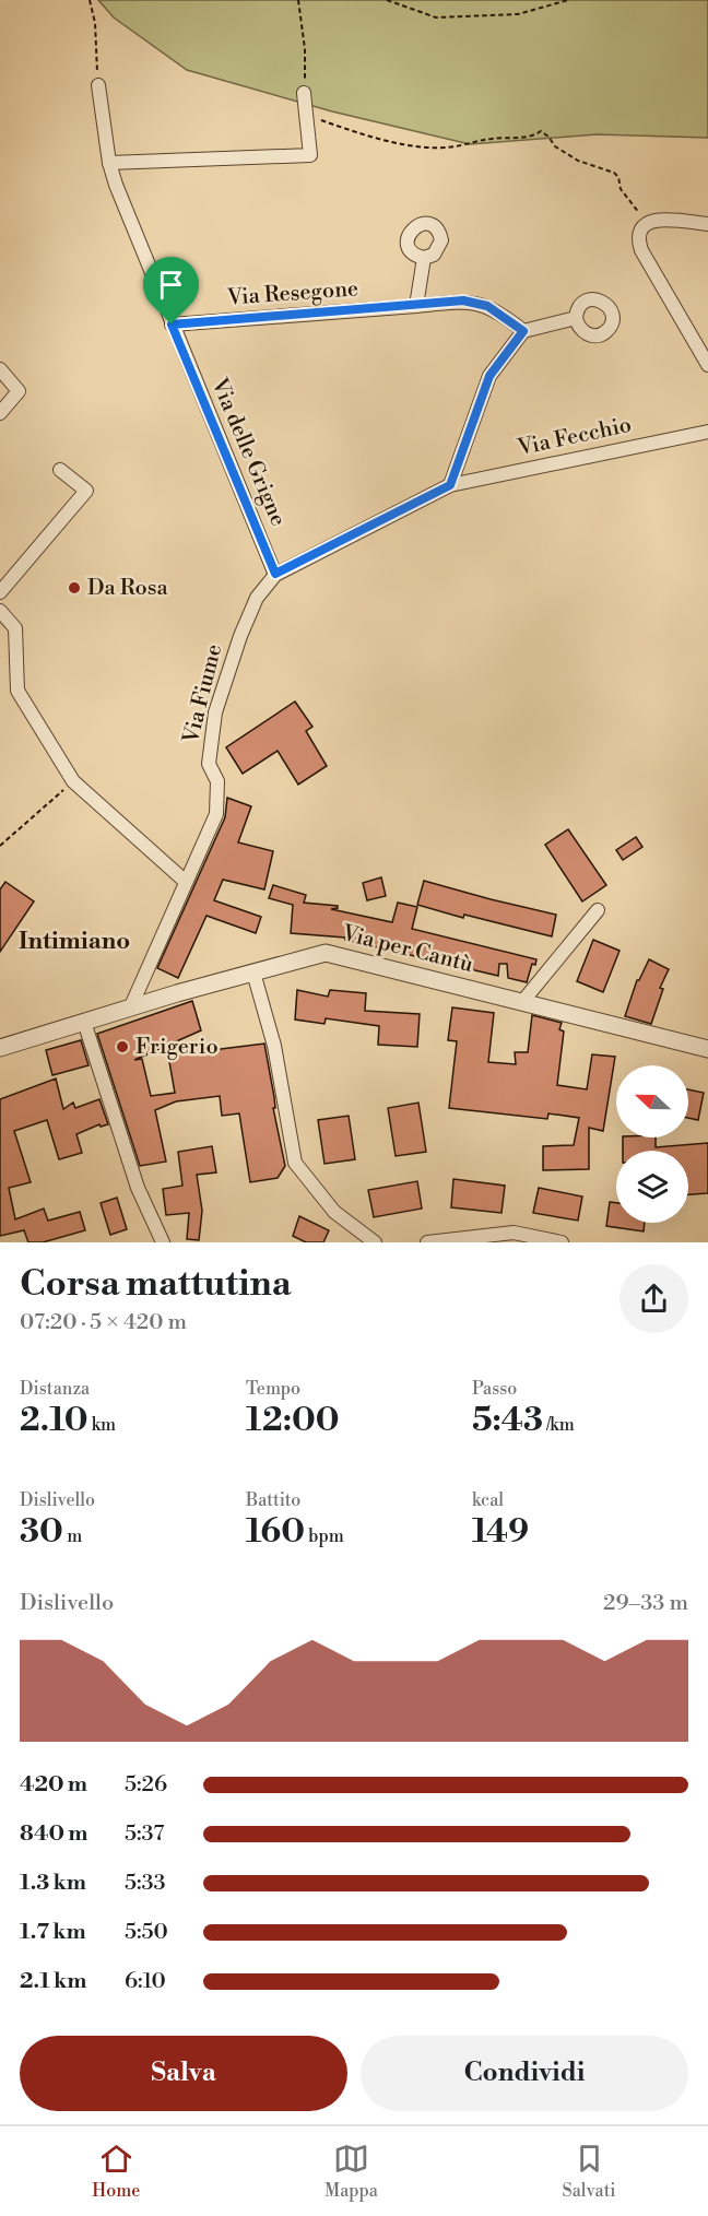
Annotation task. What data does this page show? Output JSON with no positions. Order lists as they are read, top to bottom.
{
  "streets": {
    "street": [
      "Via Resegone",
      "Via Fecchio",
      "Via delle Grigne",
      "Via Fiume",
      "Via per Cantù"
    ]
  },
  "crossings": [
    ["Via Resegone", "Via delle Grigne"],
    ["Via Fecchio", "Via Fiume"],
    ["Via delle Grigne", "Via Fiume"],
    ["Via Fiume", "Via per Cantù"]
  ],
  "districts": ["Intimiano"],
  "places": ["Da Rosa", "Frigerio"],
  "north": "left",
  "page": {
    "heading": ["Corsa mattutina", "07:20 · 5 × 420 m"],
    "stats": [
      ["Distanza", "2.10 km"],
      ["Tempo", "12:00"],
      ["Passo", "5:43 /km"],
      ["Dislivello", "30 m"],
      ["Battito", "160 bpm"],
      ["kcal", "149"]
    ],
    "chart": ["Dislivello", "29–33 m"],
    "list": [
      {
        "name": "420 m",
        "note": "5:26"
      },
      {
        "name": "840 m",
        "note": "5:37"
      },
      {
        "name": "1.3 km",
        "note": "5:33"
      },
      {
        "name": "1.7 km",
        "note": "5:50"
      },
      {
        "name": "2.1 km",
        "note": "6:10"
      }
    ],
    "buttons": ["Salva", "Condividi"],
    "tabs": ["Home", "Mappa", "Salvati"]
  }
}
